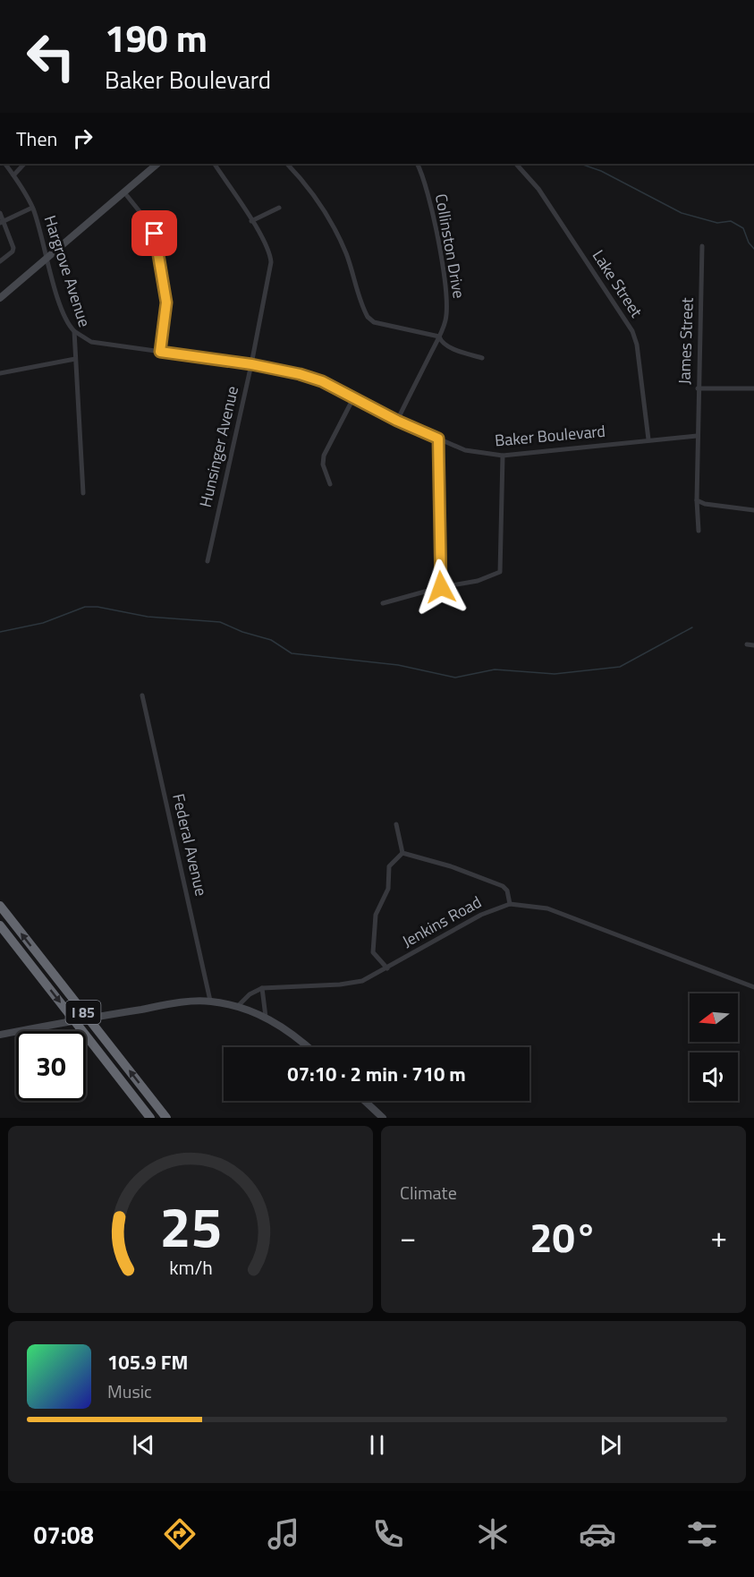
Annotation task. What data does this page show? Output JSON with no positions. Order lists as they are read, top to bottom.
{
  "streets": {
    "highway": ["I 85"],
    "street": [
      "Collinston Drive",
      "Hargrove Avenue",
      "Lake Street",
      "James Street",
      "Baker Boulevard",
      "Hunsinger Avenue",
      "Federal Avenue",
      "Jenkins Road"
    ]
  },
  "crossings": [
    ["Collinston Drive", "Baker Boulevard"],
    ["Hargrove Avenue", "Baker Boulevard"],
    ["Lake Street", "Baker Boulevard"],
    ["James Street", "Baker Boulevard"],
    ["Baker Boulevard", "Hunsinger Avenue"]
  ],
  "north": "left",
  "page": {
    "turn": ["190 m", "Baker Boulevard"],
    "then": "Then",
    "limit": "30",
    "trip": "07:10 · 2 min · 710 m",
    "tile": "Climate",
    "heat": ["−", "20°", "+"],
    "song": ["105.9 FM", "Music"],
    "tabs": "07:08",
    "gauge": ["25", "km/h"]
  }
}
